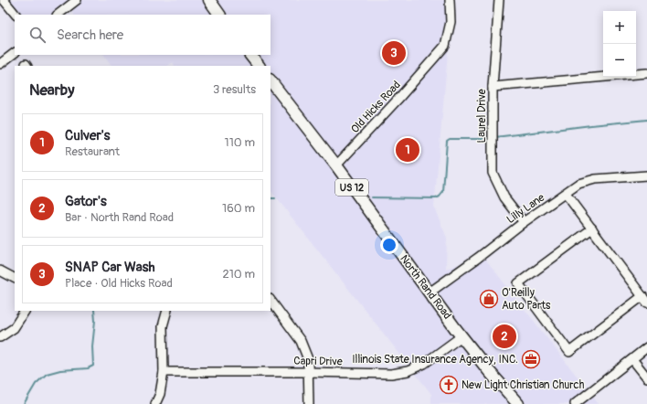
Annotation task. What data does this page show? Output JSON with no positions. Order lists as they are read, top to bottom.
{
  "streets": {
    "main road": ["US 12", "North Rand Road"],
    "street": [
      "Old Hicks Road",
      "Laurel Drive",
      "Lilly Lane",
      "Capri Drive"
    ]
  },
  "crossings": [
    ["Old Hicks Road", "North Rand Road"],
    ["Laurel Drive", "Lilly Lane"],
    ["Lilly Lane", "North Rand Road"],
    ["North Rand Road", "Capri Drive"]
  ],
  "places": {
    "shop": ["O'Reilly Auto Parts"],
    "office": ["Illinois State Insurance Agency, INC."],
    "church": ["New Light Christian Church"]
  },
  "page": {
    "map_buttons": ["+", "−"],
    "search": "Search here",
    "pins": ["3", "1", "2"],
    "heading": ["Nearby", "3 results"],
    "list": [
      {
        "mark": "1",
        "name": "Culver's",
        "note": "Restaurant",
        "value": "110 m"
      },
      {
        "mark": "2",
        "name": "Gator's",
        "note": "Bar · North Rand Road",
        "value": "160 m"
      },
      {
        "mark": "3",
        "name": "SNAP Car Wash",
        "note": "Place · Old Hicks Road",
        "value": "210 m"
      }
    ]
  }
}
